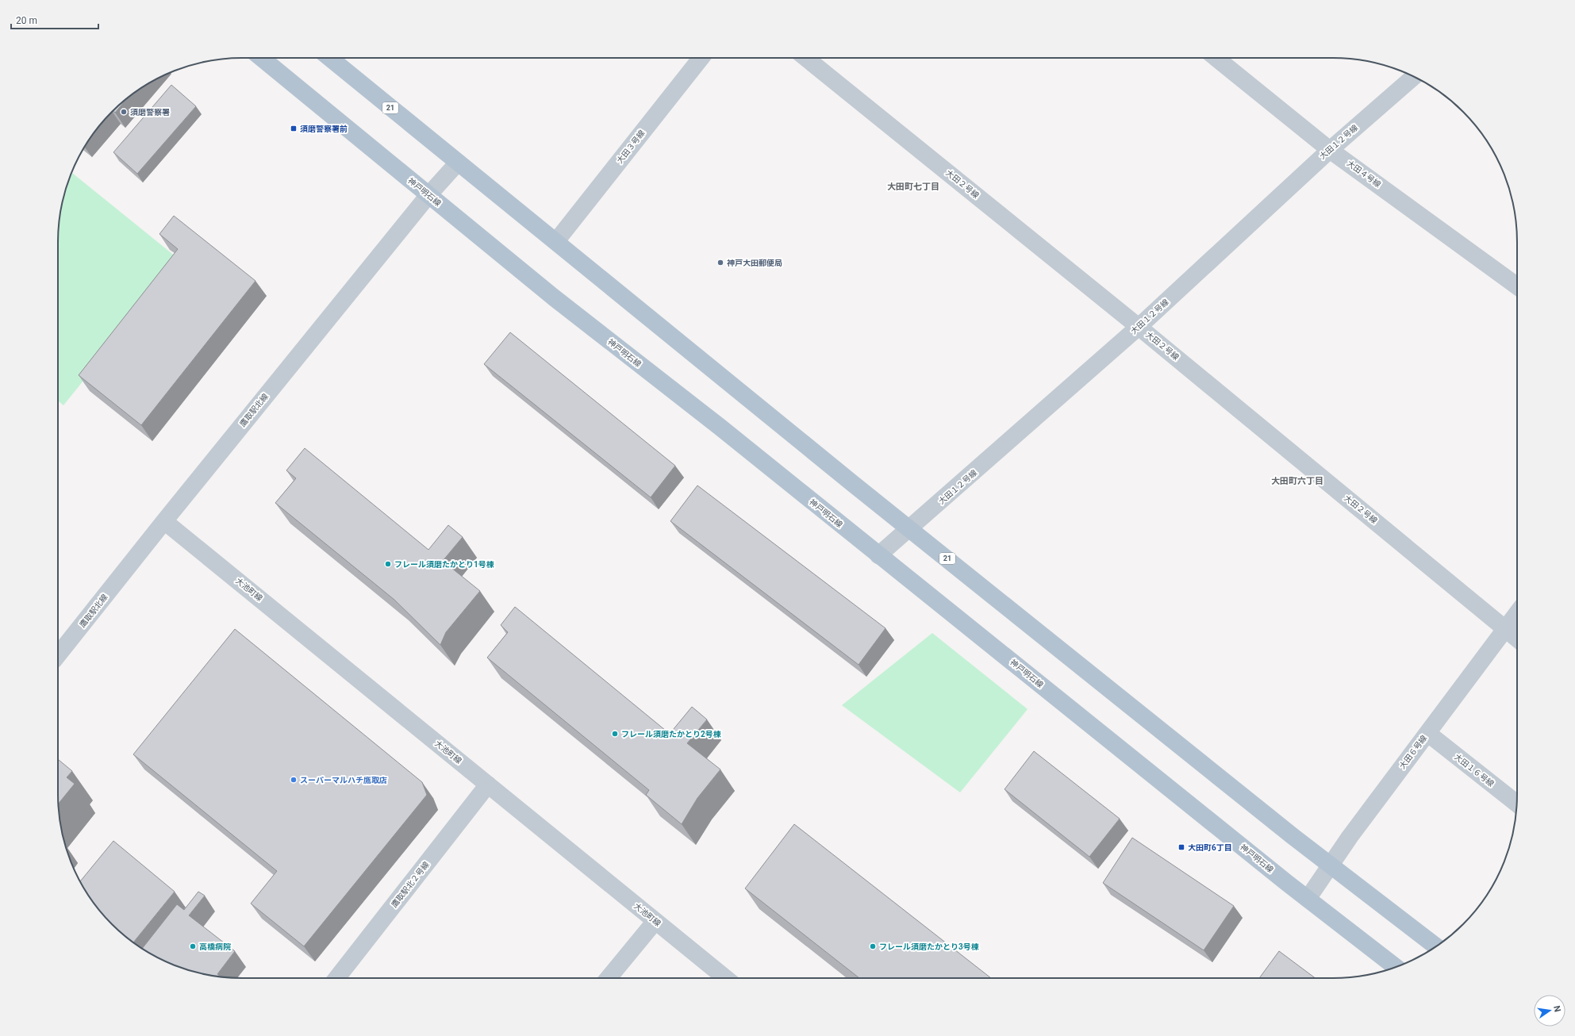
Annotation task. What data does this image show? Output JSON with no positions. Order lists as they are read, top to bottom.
{
  "streets": {
    "main road": ["21", "神戸明石線"],
    "street": [
      "大田１２号線",
      "大田３号線",
      "大田４号線",
      "大田２号線",
      "鷹取駅北線",
      "大池町線",
      "大田６号線",
      "大田１６号線",
      "鷹取駅北２号線"
    ]
  },
  "crossings": [
    ["21", "大田１２号線"],
    ["21", "大田３号線"],
    ["21", "鷹取駅北線"],
    ["21", "大田６号線"],
    ["大田１２号線", "大田４号線"],
    ["大田１２号線", "大田２号線"],
    ["大田１２号線", "神戸明石線"],
    ["大田２号線", "大田６号線"],
    ["神戸明石線", "鷹取駅北線"],
    ["神戸明石線", "大田６号線"],
    ["鷹取駅北線", "大池町線"],
    ["大池町線", "鷹取駅北２号線"],
    ["大田６号線", "大田１６号線"]
  ],
  "districts": ["大田町七丁目", "大田町六丁目"],
  "places": {
    "other": [
      "須磨警察署",
      "神戸大田郵便局",
      "フレール須磨たかとり1号棟",
      "フレール須磨たかとり2号棟",
      "スーパーマルハチ鷹取店",
      "高橋病院",
      "フレール須磨たかとり3号棟"
    ],
    "transit": ["須磨警察署前", "大田町6丁目"]
  },
  "scale_bar": "20 m",
  "north": "right"
}
